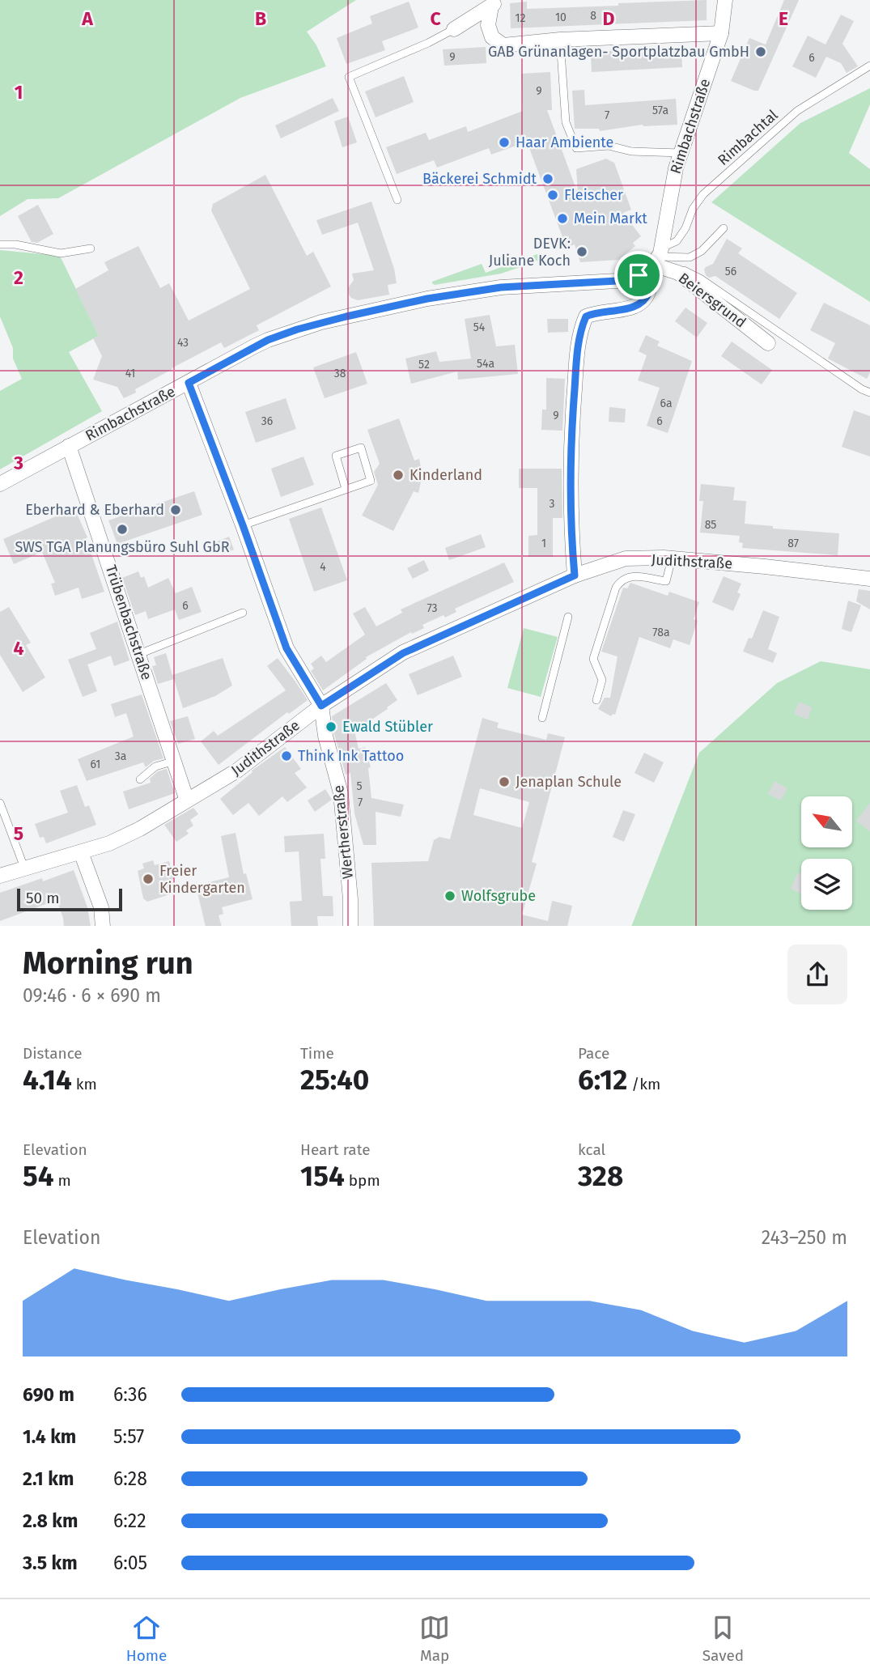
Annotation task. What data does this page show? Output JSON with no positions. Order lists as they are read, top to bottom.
{
  "streets": {
    "street": [
      "Rimbachstraße",
      "Beiersgrund",
      "Judithstraße",
      "Trübenbachstraße",
      "Wertherstraße"
    ],
    "lane": ["Rimbachtal"]
  },
  "crossings": [
    ["Rimbachstraße", "Rimbachtal"],
    ["Rimbachstraße", "Beiersgrund"],
    ["Rimbachstraße", "Trübenbachstraße"],
    ["Rimbachtal", "Beiersgrund"],
    ["Judithstraße", "Trübenbachstraße"],
    ["Judithstraße", "Wertherstraße"]
  ],
  "places": [
    "GAB Grünanlagen- Sportplatzbau GmbH",
    "Haar Ambiente",
    "Bäckerei Schmidt",
    "Fleischer",
    "Mein Markt",
    "DEVK: Juliane Koch",
    "Kinderland",
    "Eberhard & Eberhard",
    "SWS TGA Planungsbüro Suhl GbR",
    "Ewald Stübler",
    "Think Ink Tattoo",
    "Jenaplan Schule",
    "Freier Kindergarten",
    "Wolfsgrube"
  ],
  "house_numbers": [
    "8",
    "10",
    "12",
    "9",
    "6",
    "9",
    "57a",
    "7",
    "56",
    "54",
    "43",
    "54a",
    "52",
    "41",
    "38",
    "6a",
    "9",
    "36",
    "6",
    "3",
    "85",
    "1",
    "87",
    "4",
    "6",
    "73",
    "78a",
    "3a",
    "61",
    "5",
    "7"
  ],
  "scale_bar": "50 m",
  "north": "top left",
  "page": {
    "scale": "50 m",
    "heading": ["Morning run", "09:46 · 6 × 690 m"],
    "stats": [
      ["Distance", "4.14 km"],
      ["Time", "25:40"],
      ["Pace", "6:12 /km"],
      ["Elevation", "54 m"],
      ["Heart rate", "154 bpm"],
      ["kcal", "328"]
    ],
    "chart": ["Elevation", "243–250 m"],
    "list": [
      {
        "name": "690 m",
        "note": "6:36"
      },
      {
        "name": "1.4 km",
        "note": "5:57"
      },
      {
        "name": "2.1 km",
        "note": "6:28"
      },
      {
        "name": "2.8 km",
        "note": "6:22"
      },
      {
        "name": "3.5 km",
        "note": "6:05"
      }
    ],
    "tabs": ["Home", "Map", "Saved"]
  },
  "grid": {
    "columns": [
      "A",
      "B",
      "C",
      "D",
      "E"
    ],
    "rows": [
      "1",
      "2",
      "3",
      "4",
      "5"
    ]
  }
}
